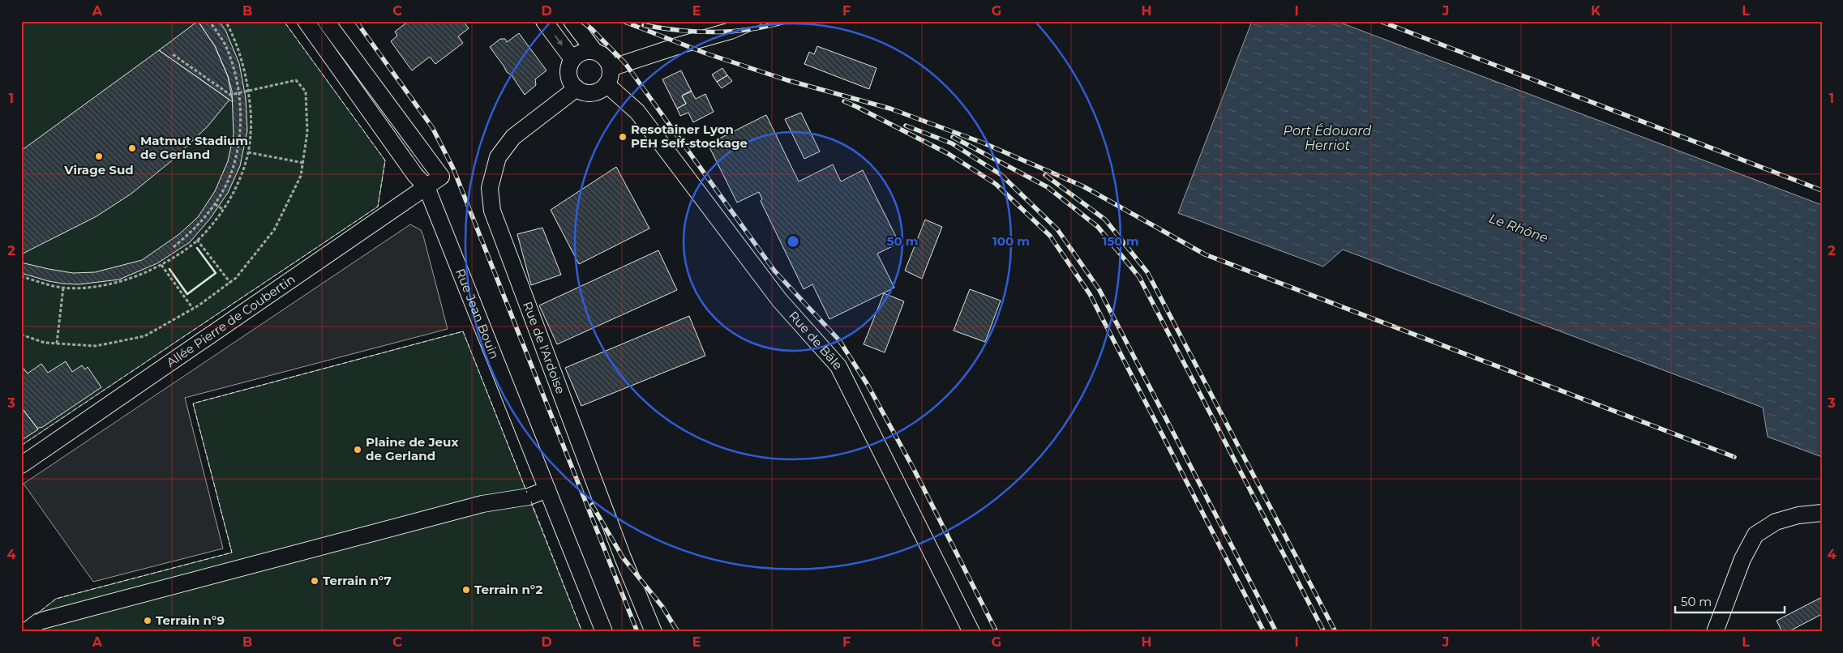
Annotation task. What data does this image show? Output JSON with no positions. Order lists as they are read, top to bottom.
{
  "streets": {
    "street": [
      "Rue Jean Bouin",
      "Allée Pierre de Coubertin",
      "Rue de Bâle",
      "Rue de l'Ardoise"
    ]
  },
  "crossings": [
    ["Rue Jean Bouin", "Allée Pierre de Coubertin"],
    ["Rue de Bâle", "Rue de l'Ardoise"]
  ],
  "water": ["Port Édouard Herriot", "Le Rhône"],
  "places": [
    "Resotainer Lyon PEH Self-stockage",
    "Matmut Stadium de Gerland",
    "Virage Sud",
    "Plaine de Jeux de Gerland",
    "Terrain n°7",
    "Terrain n°2",
    "Terrain n°9"
  ],
  "scale_bar": "50 m",
  "grid": {
    "columns": [
      "A",
      "B",
      "C",
      "D",
      "E",
      "F",
      "G",
      "H",
      "I",
      "J",
      "K",
      "L"
    ],
    "rows": [
      "1",
      "2",
      "3",
      "4"
    ]
  },
  "rings": ["50 m", "100 m", "150 m"]
}
